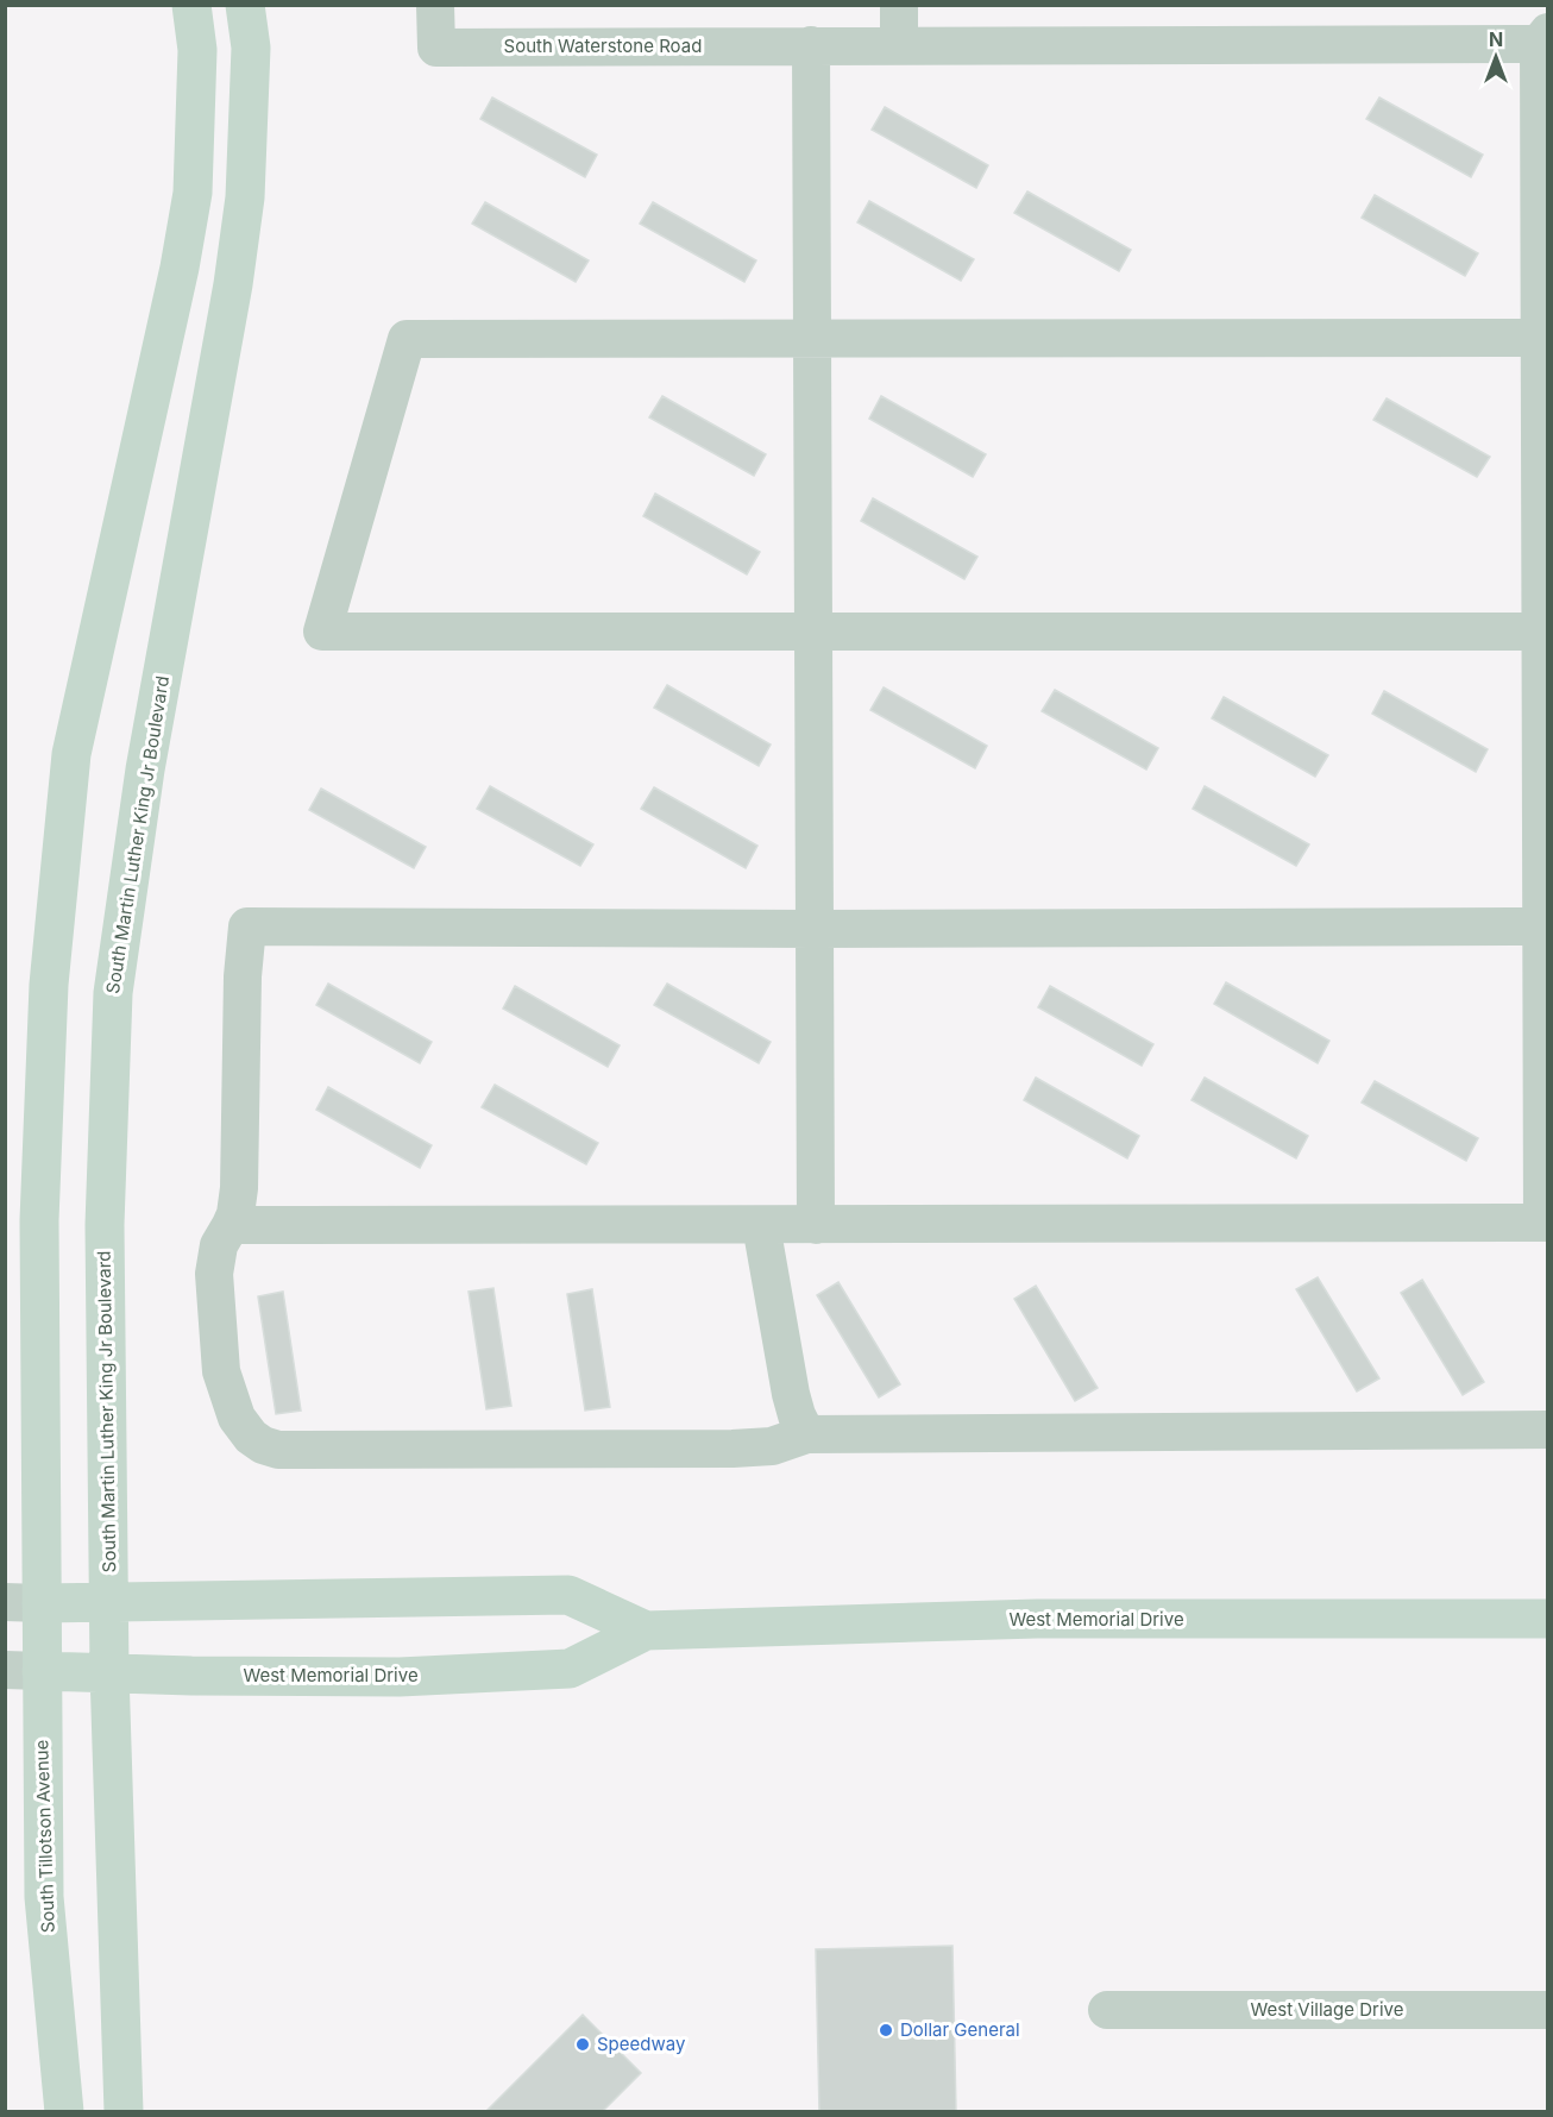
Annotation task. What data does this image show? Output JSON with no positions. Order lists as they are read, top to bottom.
{
  "streets": {
    "main road": ["South Martin Luther King Jr Boulevard", "West Memorial Drive", "South Tillotson Avenue"],
    "street": ["South Waterstone Road", "West Village Drive"]
  },
  "crossings": [
    ["South Martin Luther King Jr Boulevard", "West Memorial Drive"],
    ["West Memorial Drive", "South Tillotson Avenue"]
  ],
  "places": ["Dollar General", "Speedway"],
  "north": "top"
}
